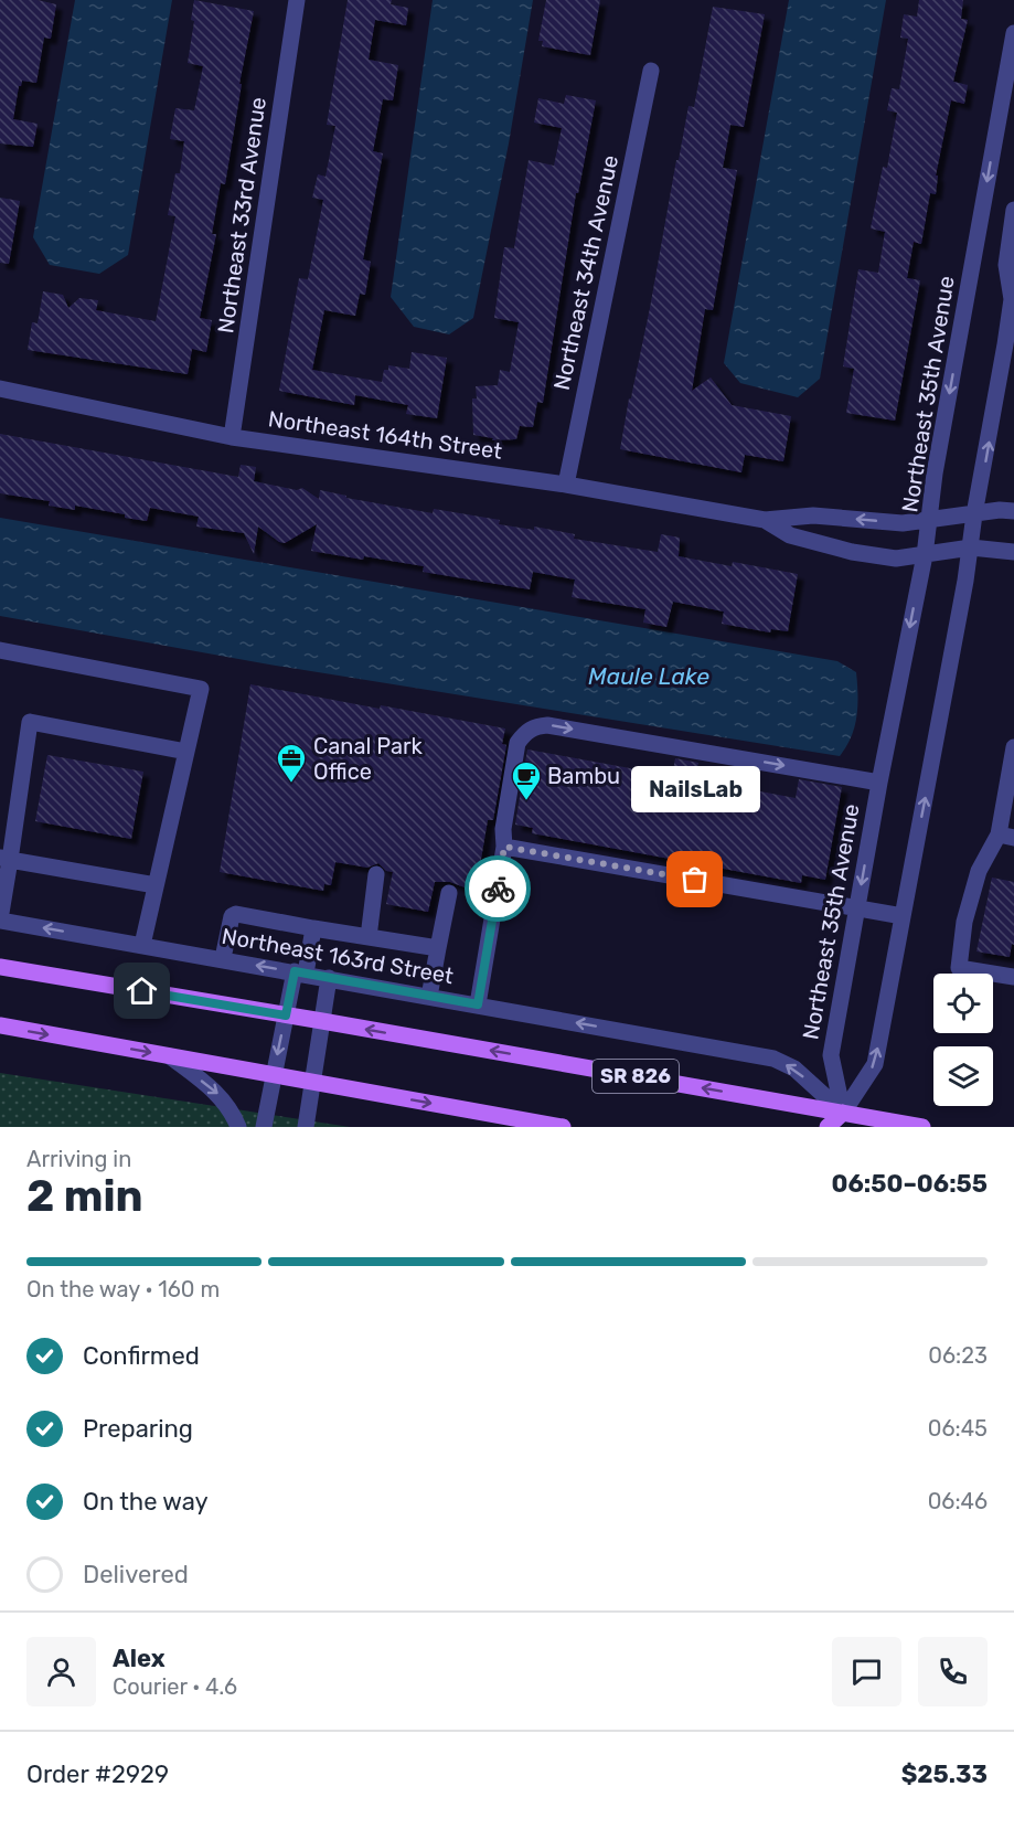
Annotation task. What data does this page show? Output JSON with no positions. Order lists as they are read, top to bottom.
{
  "streets": {
    "main road": ["SR 826"],
    "street": [
      "Northeast 33rd Avenue",
      "Northeast 34th Avenue",
      "Northeast 35th Avenue",
      "Northeast 164th Street",
      "Northeast 163rd Street"
    ]
  },
  "crossings": [
    ["Northeast 33rd Avenue", "Northeast 164th Street"],
    ["Northeast 34th Avenue", "Northeast 164th Street"],
    ["Northeast 35th Avenue", "Northeast 164th Street"],
    ["Northeast 35th Avenue", "Northeast 163rd Street"],
    ["Northeast 35th Avenue", "SR 826"],
    ["Northeast 163rd Street", "SR 826"]
  ],
  "one_way": ["Northeast 163rd Street"],
  "water": ["Maule Lake"],
  "places": {
    "office": ["Canal Park Office"],
    "cafe": ["Bambu"],
    "other": ["NailsLab"]
  },
  "page": {
    "bubble": "NailsLab",
    "heading": ["2 min", "Arriving in", "06:50–06:55"],
    "panel": [
      "Alex",
      "Courier · 4.6",
      "Order #2929",
      "$25.33"
    ],
    "bar": "On the way · 160 m",
    "list": [
      ["Confirmed", "06:23"],
      ["Preparing", "06:45"],
      ["On the way", "06:46"],
      "Delivered"
    ]
  }
}
